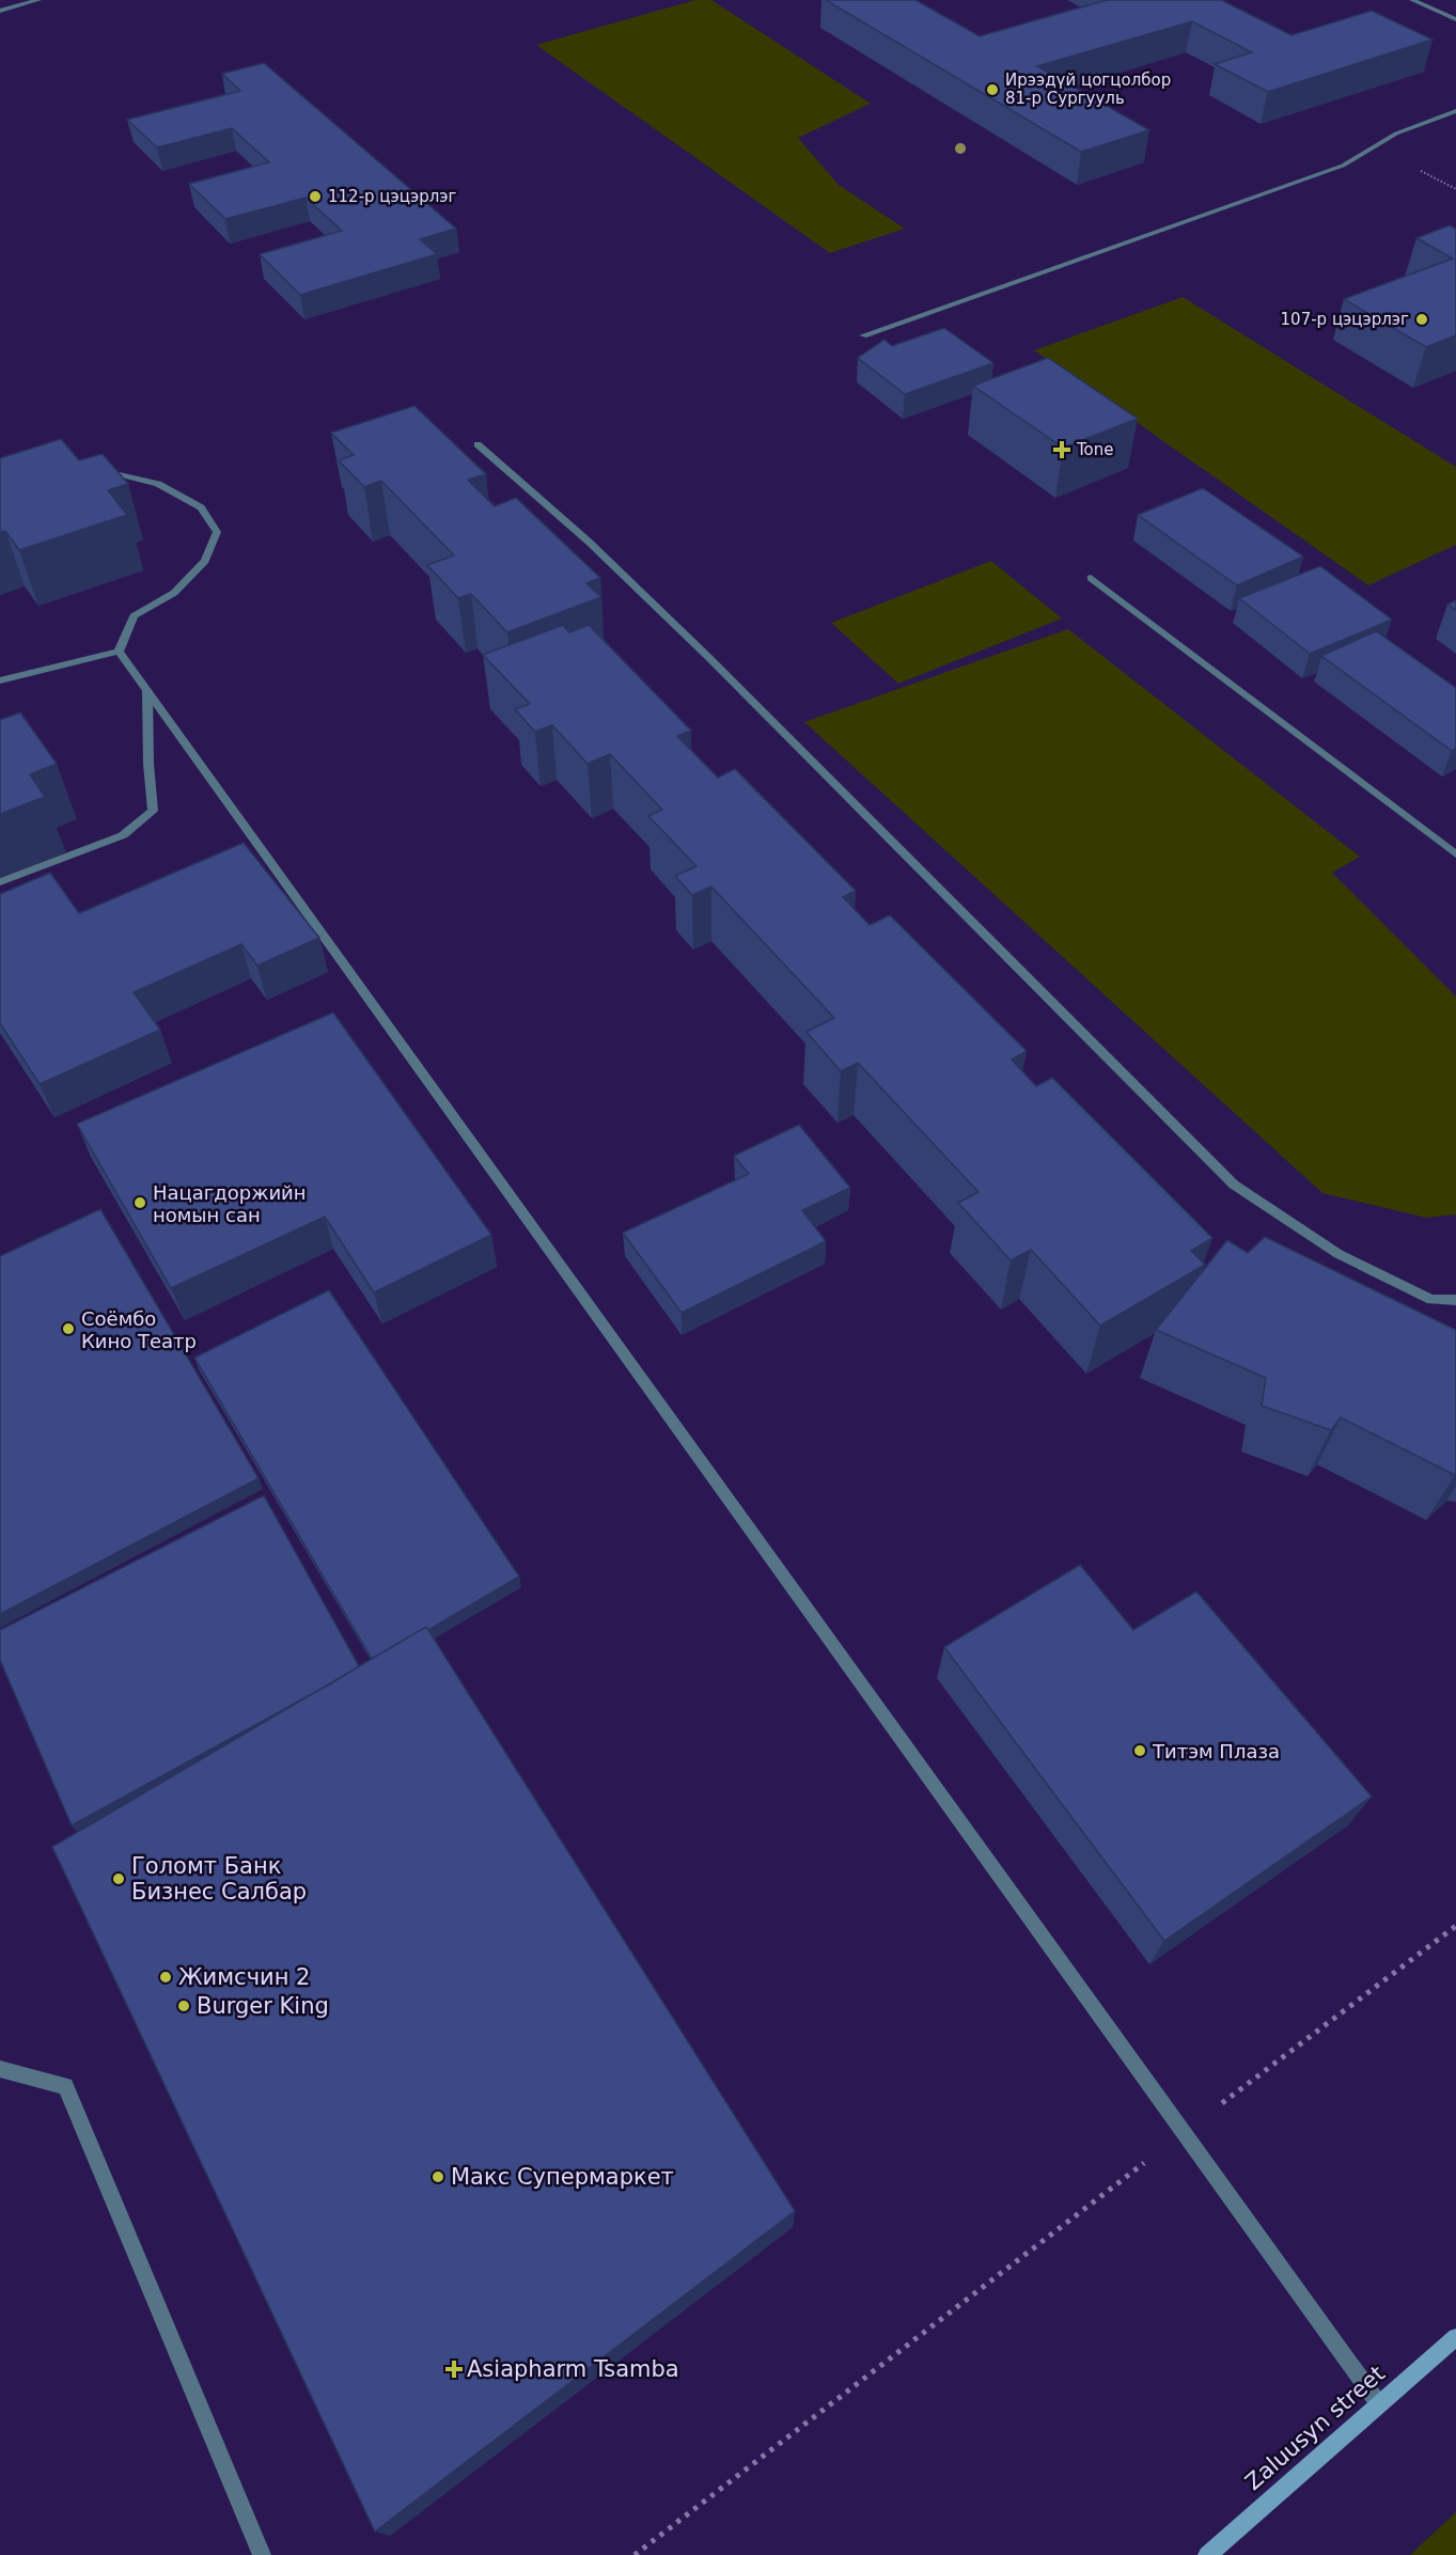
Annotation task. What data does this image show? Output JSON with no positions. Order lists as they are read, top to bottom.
{
  "streets": {
    "street": ["Zaluusyn street"]
  },
  "places": {
    "other": [
      "Ирээдүй цогцолбор 81-р Сургууль",
      "112-р цэцэрлэг",
      "107-р цэцэрлэг",
      "Нацагдоржийн номын сан",
      "Соёмбо Кино Театр",
      "Титэм Плаза",
      "Голомт Банк Бизнес Салбар",
      "Жимсчин 2",
      "Burger King",
      "Макс Супермаркет"
    ],
    "health": ["Tone", "Asiapharm Tsamba"]
  }
}
